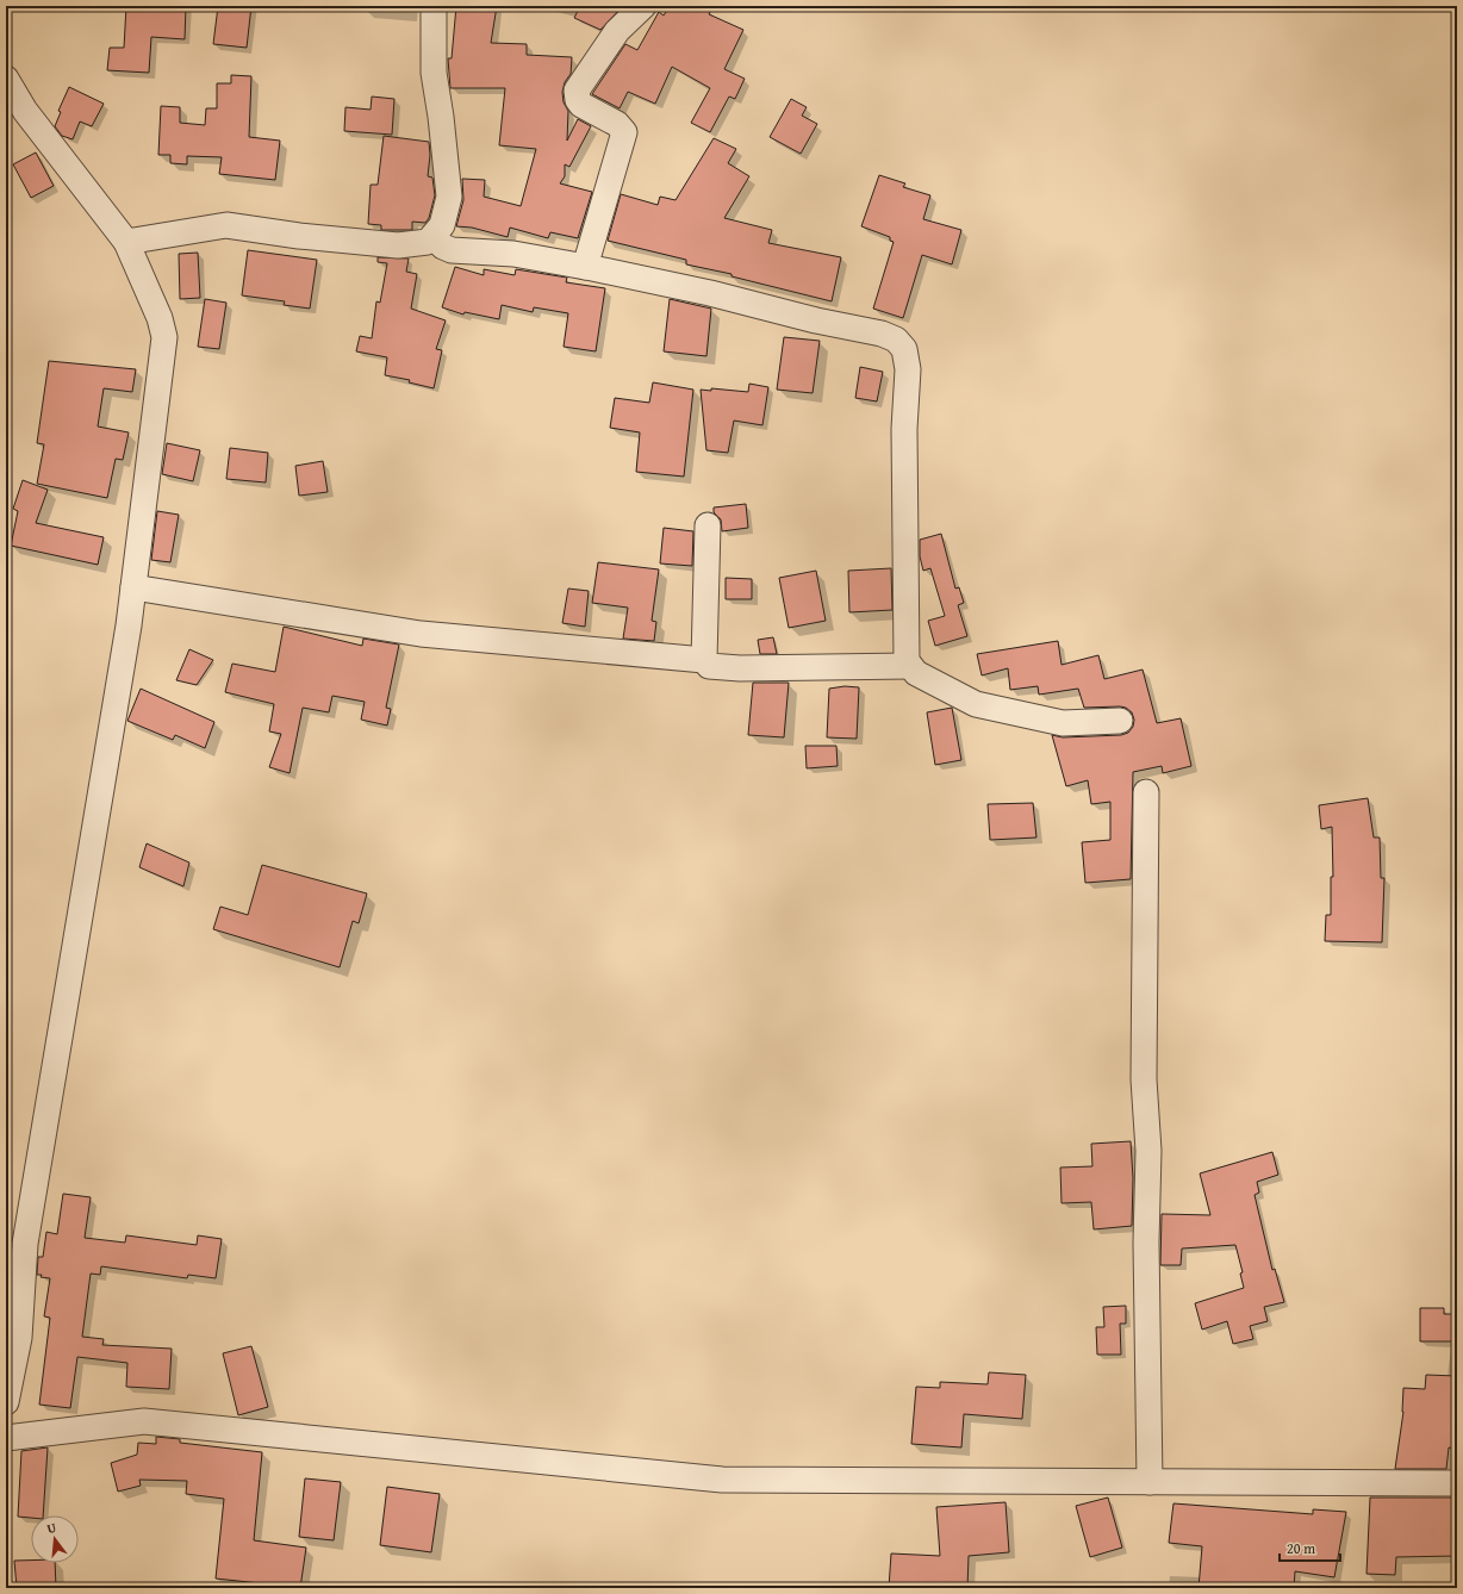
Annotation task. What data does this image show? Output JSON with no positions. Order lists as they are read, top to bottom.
{
  "scale_bar": "20 m",
  "north": "top"
}
